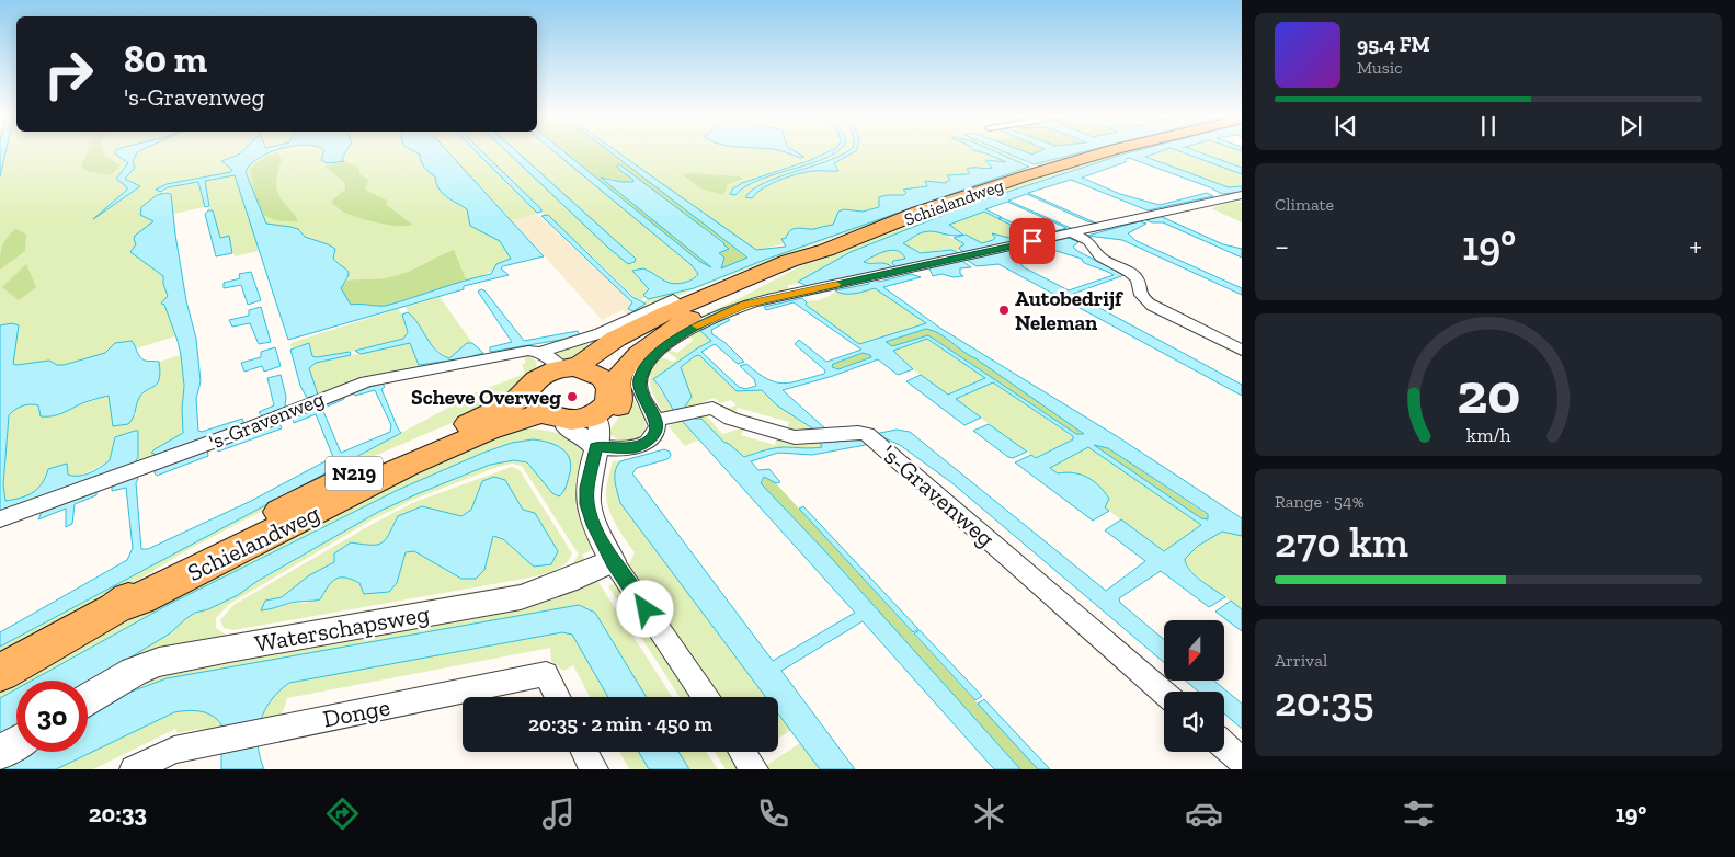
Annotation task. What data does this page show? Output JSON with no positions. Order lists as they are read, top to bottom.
{
  "streets": {
    "main road": ["Schielandweg", "N219"],
    "street": ["'s-Gravenweg", "Waterschapsweg", "Donge"]
  },
  "crossings": [
    ["Schielandweg", "'s-Gravenweg"],
    ["Schielandweg", "N219"],
    ["'s-Gravenweg", "N219"]
  ],
  "places": ["Autobedrijf Neleman", "Scheve Overweg"],
  "north": "bottom",
  "page": {
    "turn": ["80 m", "'s-Gravenweg"],
    "song": ["95.4 FM", "Music"],
    "tile": [
      "Climate",
      ["Range · 54%", "270 km"],
      ["Arrival", "20:35"]
    ],
    "heat": ["−", "19°", "+"],
    "limit": "30",
    "trip": "20:35 · 2 min · 450 m",
    "tabs": ["20:33", "19°"],
    "gauge": ["20", "km/h"]
  }
}
